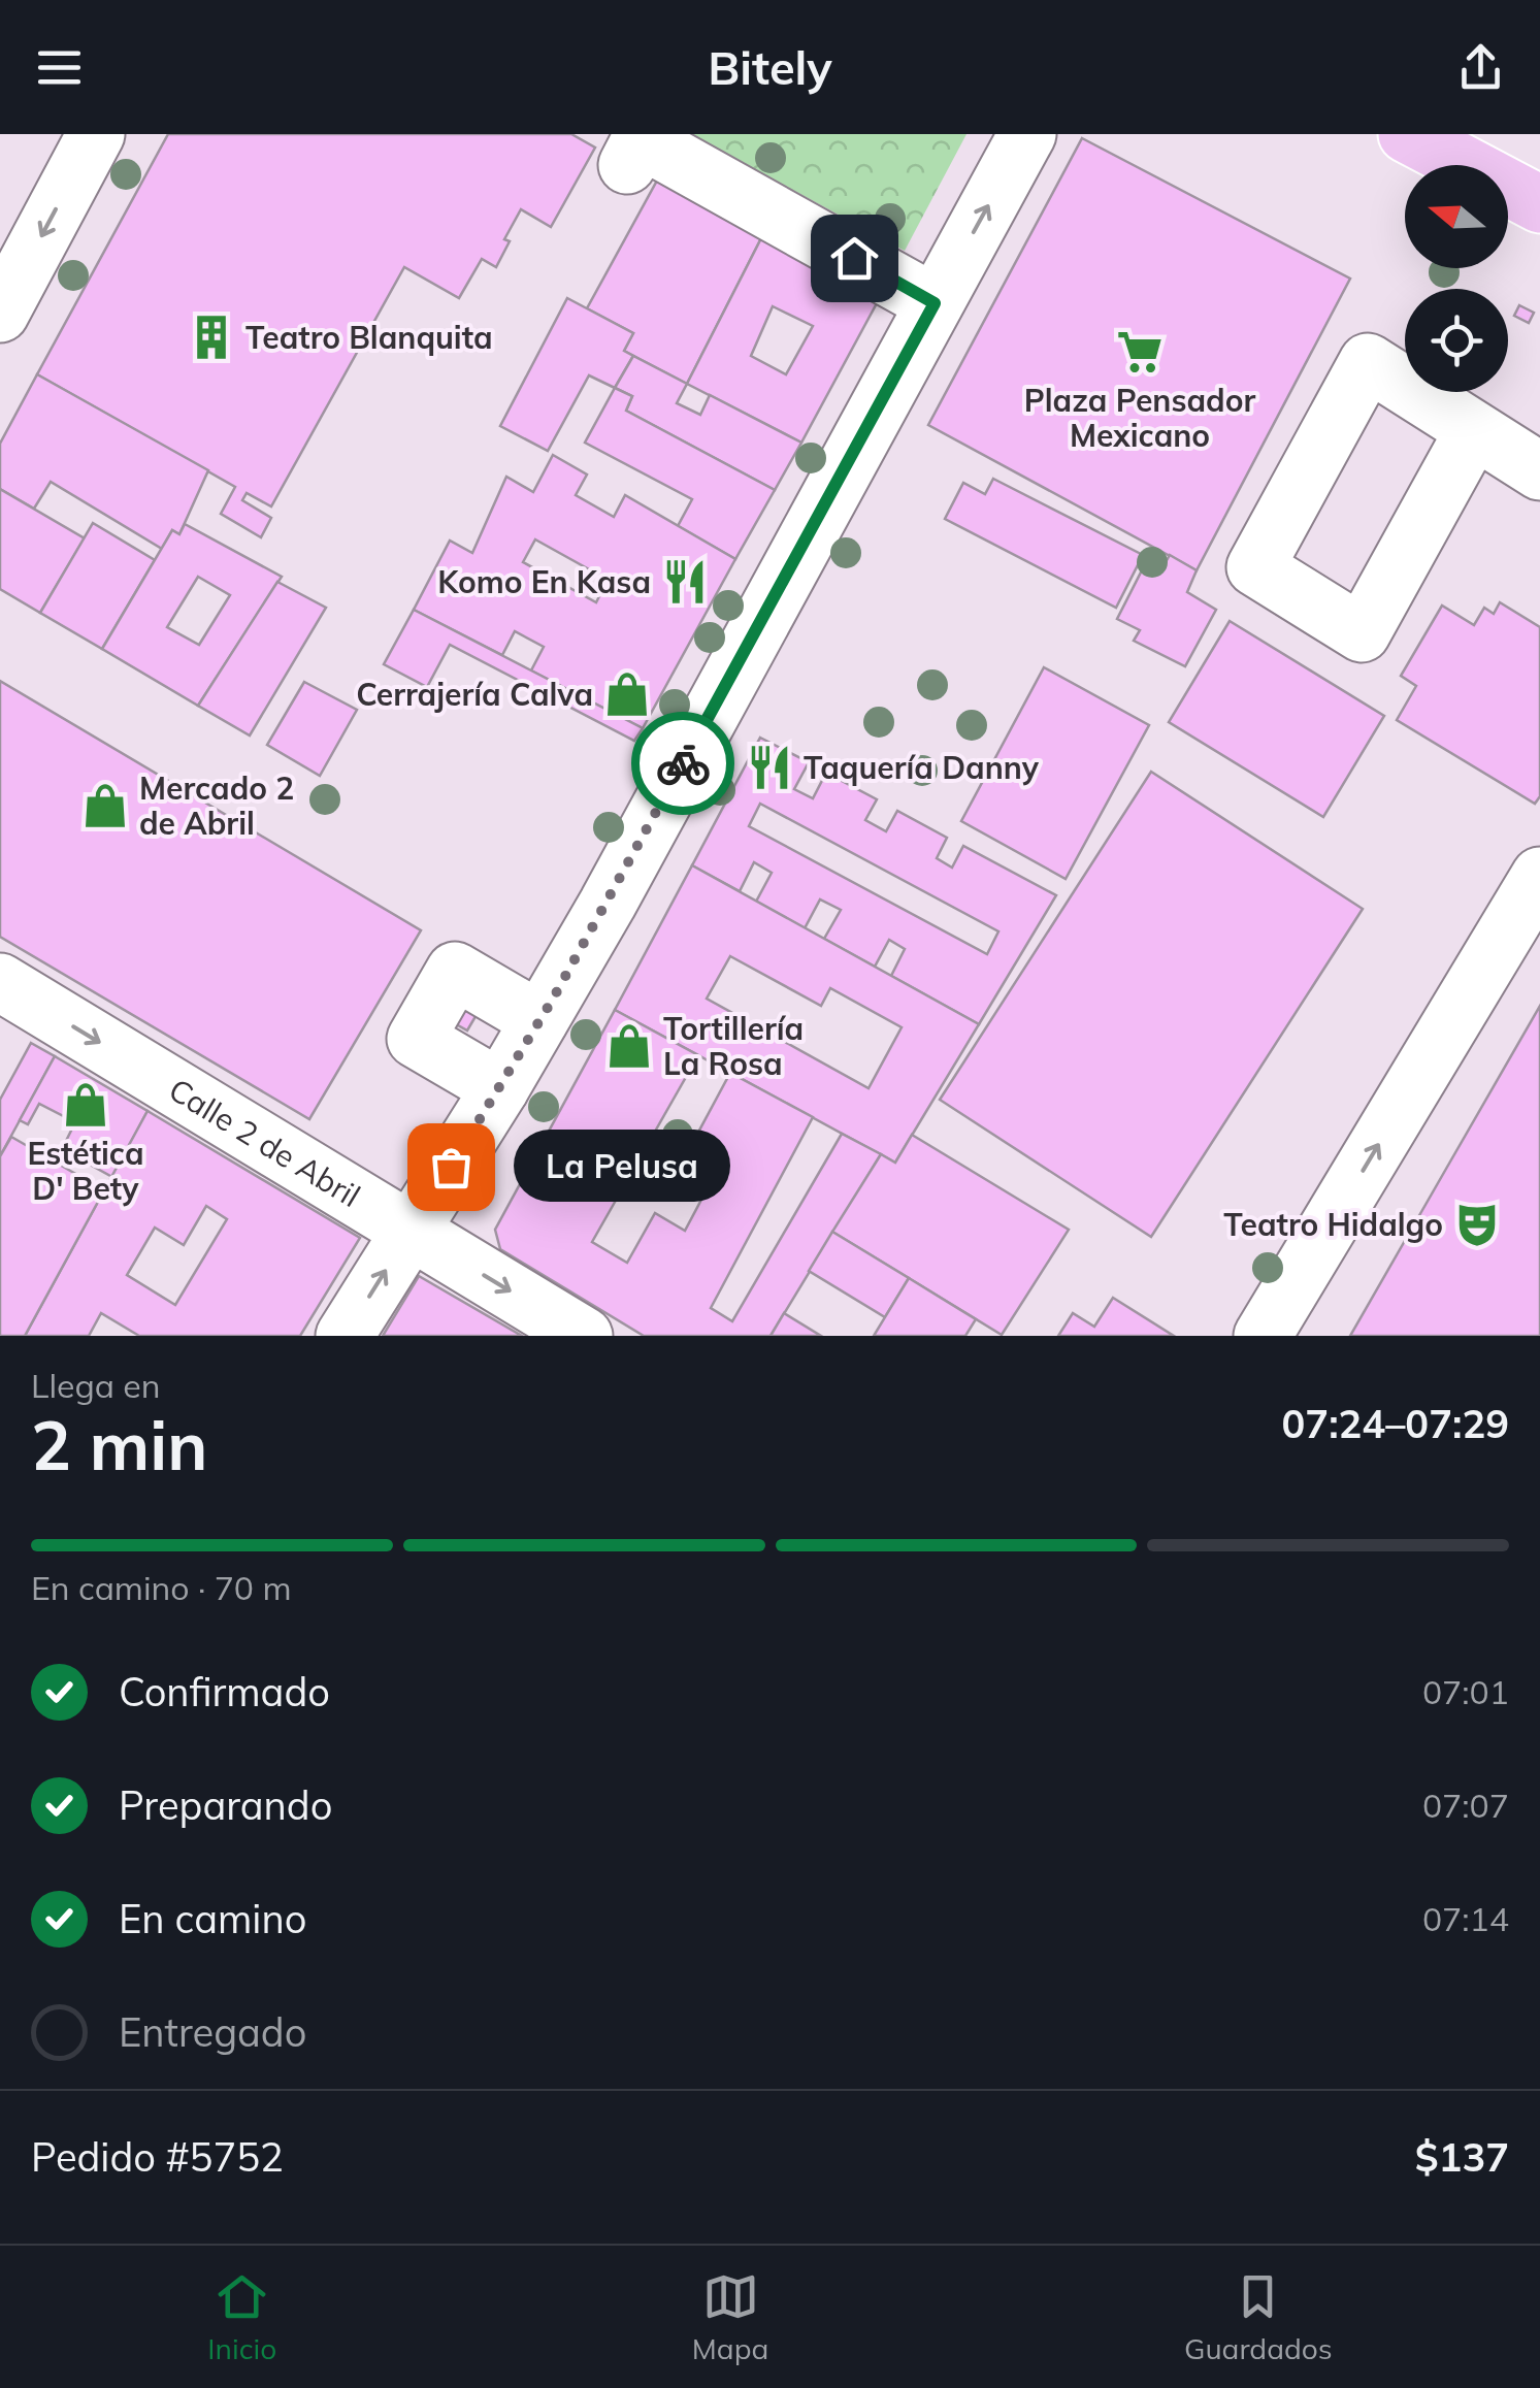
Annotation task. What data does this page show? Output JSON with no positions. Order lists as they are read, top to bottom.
{
  "streets": {
    "street": ["Calle 2 de Abril"]
  },
  "one_way": ["Calle 2 de Abril"],
  "places": {
    "building": ["Teatro Blanquita"],
    "supermarket": ["Plaza Pensador Mexicano"],
    "restaurant": ["Komo En Kasa", "Taquería Danny"],
    "shop": [
      "Cerrajería Calva",
      "Mercado 2 de Abril",
      "Tortillería La Rosa",
      "Estética D' Bety"
    ],
    "other": ["La Pelusa"],
    "theatre": ["Teatro Hidalgo"]
  },
  "north": "left",
  "page": {
    "header": "Bitely",
    "bubble": "La Pelusa",
    "heading": ["2 min", "Llega en", "07:24–07:29"],
    "panel": ["Pedido #5752", "$137"],
    "bar": "En camino · 70 m",
    "list": [
      ["Confirmado", "07:01"],
      ["Preparando", "07:07"],
      ["En camino", "07:14"],
      "Entregado"
    ],
    "tabs": ["Inicio", "Mapa", "Guardados"]
  }
}
